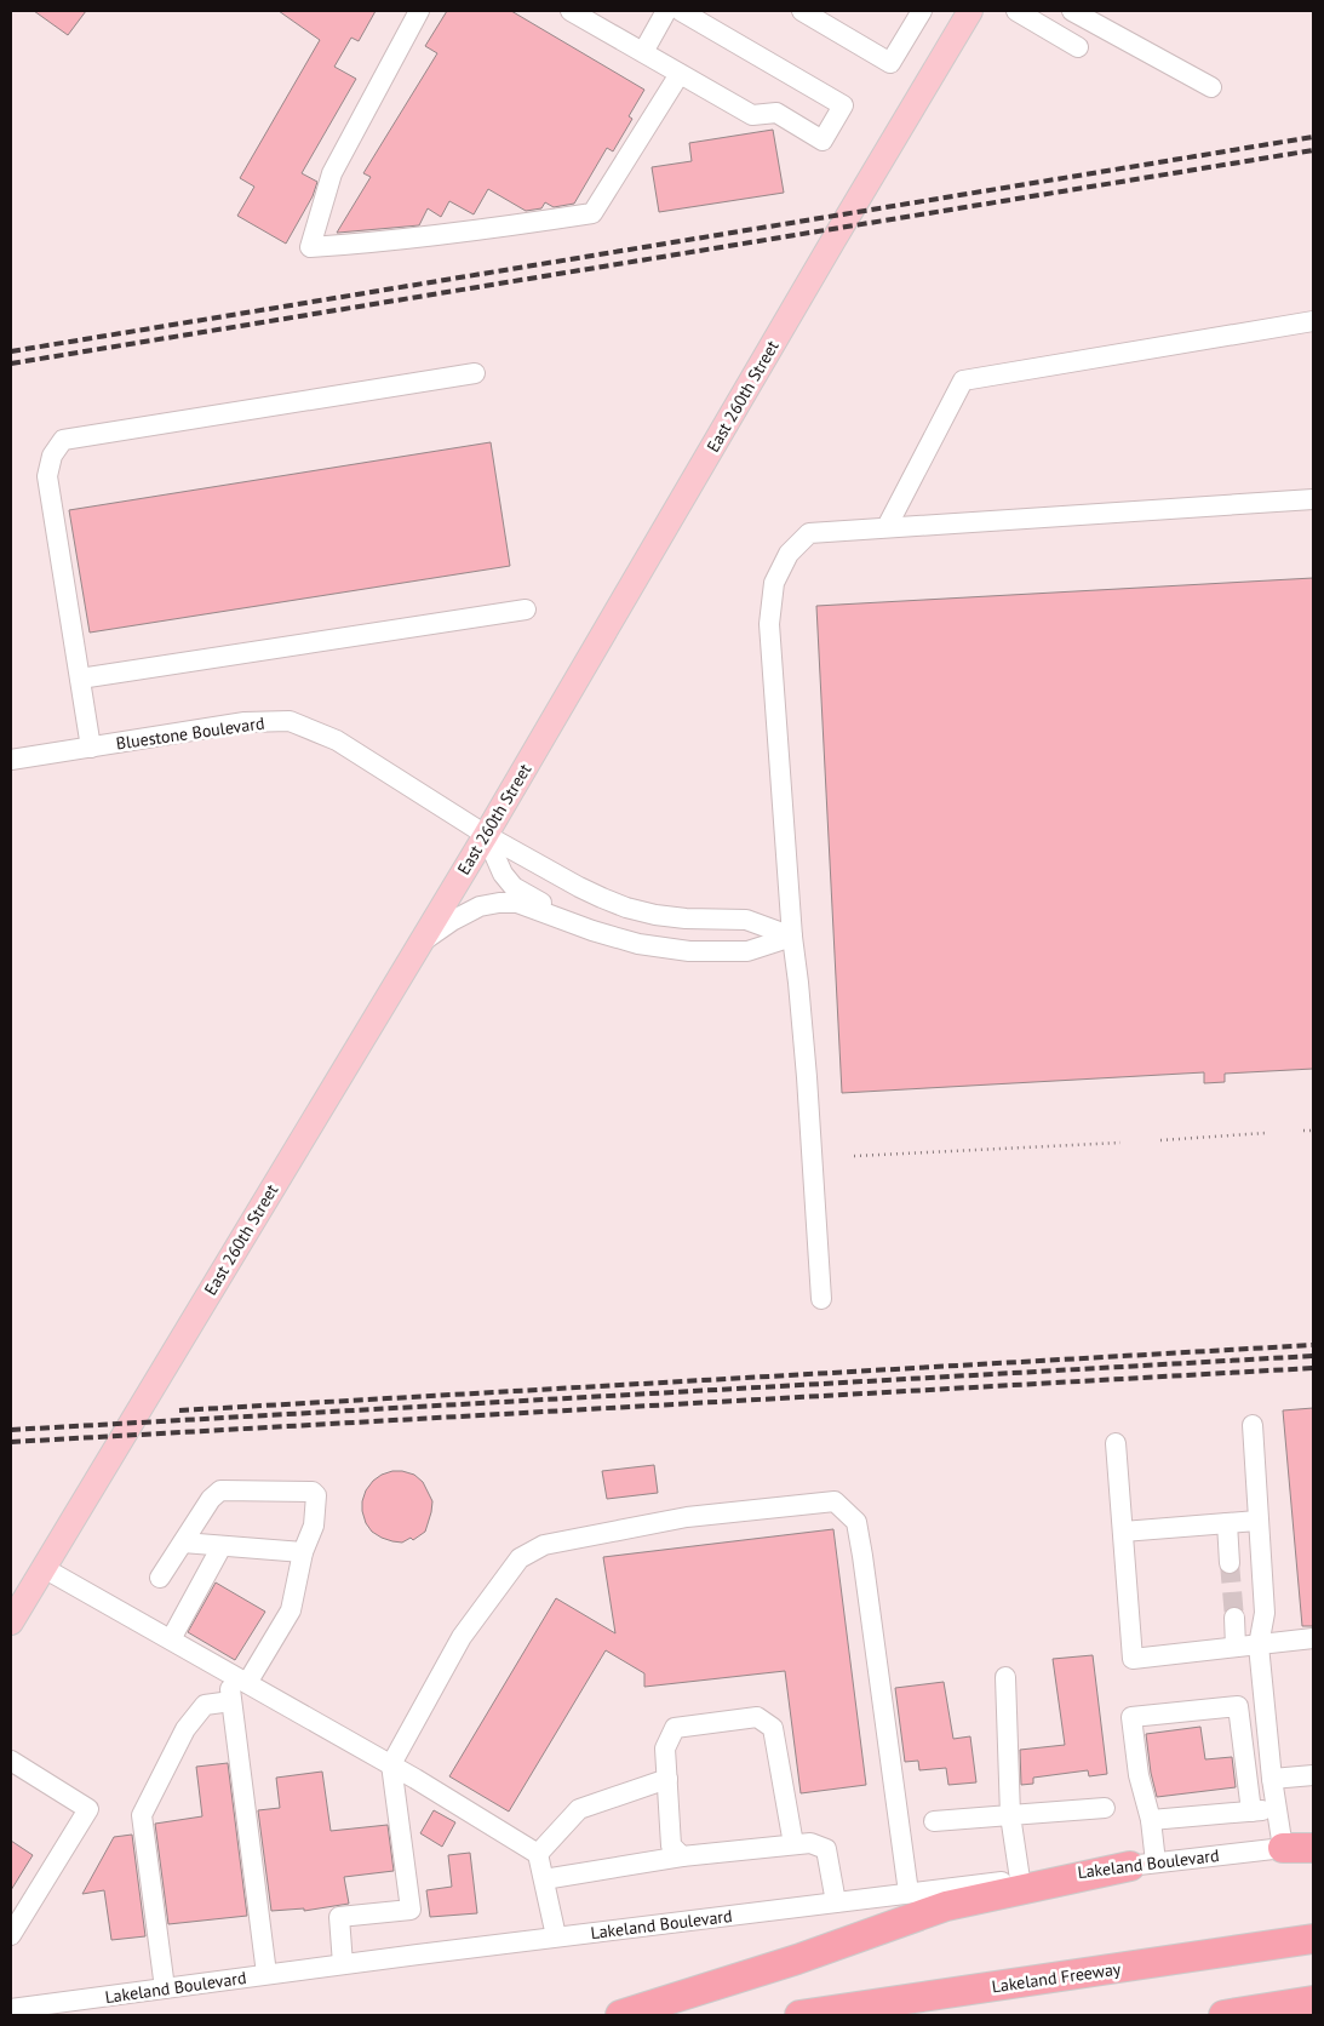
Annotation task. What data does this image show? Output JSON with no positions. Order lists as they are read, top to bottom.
{
  "streets": {
    "highway": ["Lakeland Freeway"],
    "main road": ["East 260th Street"],
    "street": ["Bluestone Boulevard", "Lakeland Boulevard"]
  },
  "crossings": [
    ["East 260th Street", "Bluestone Boulevard"]
  ]
}
